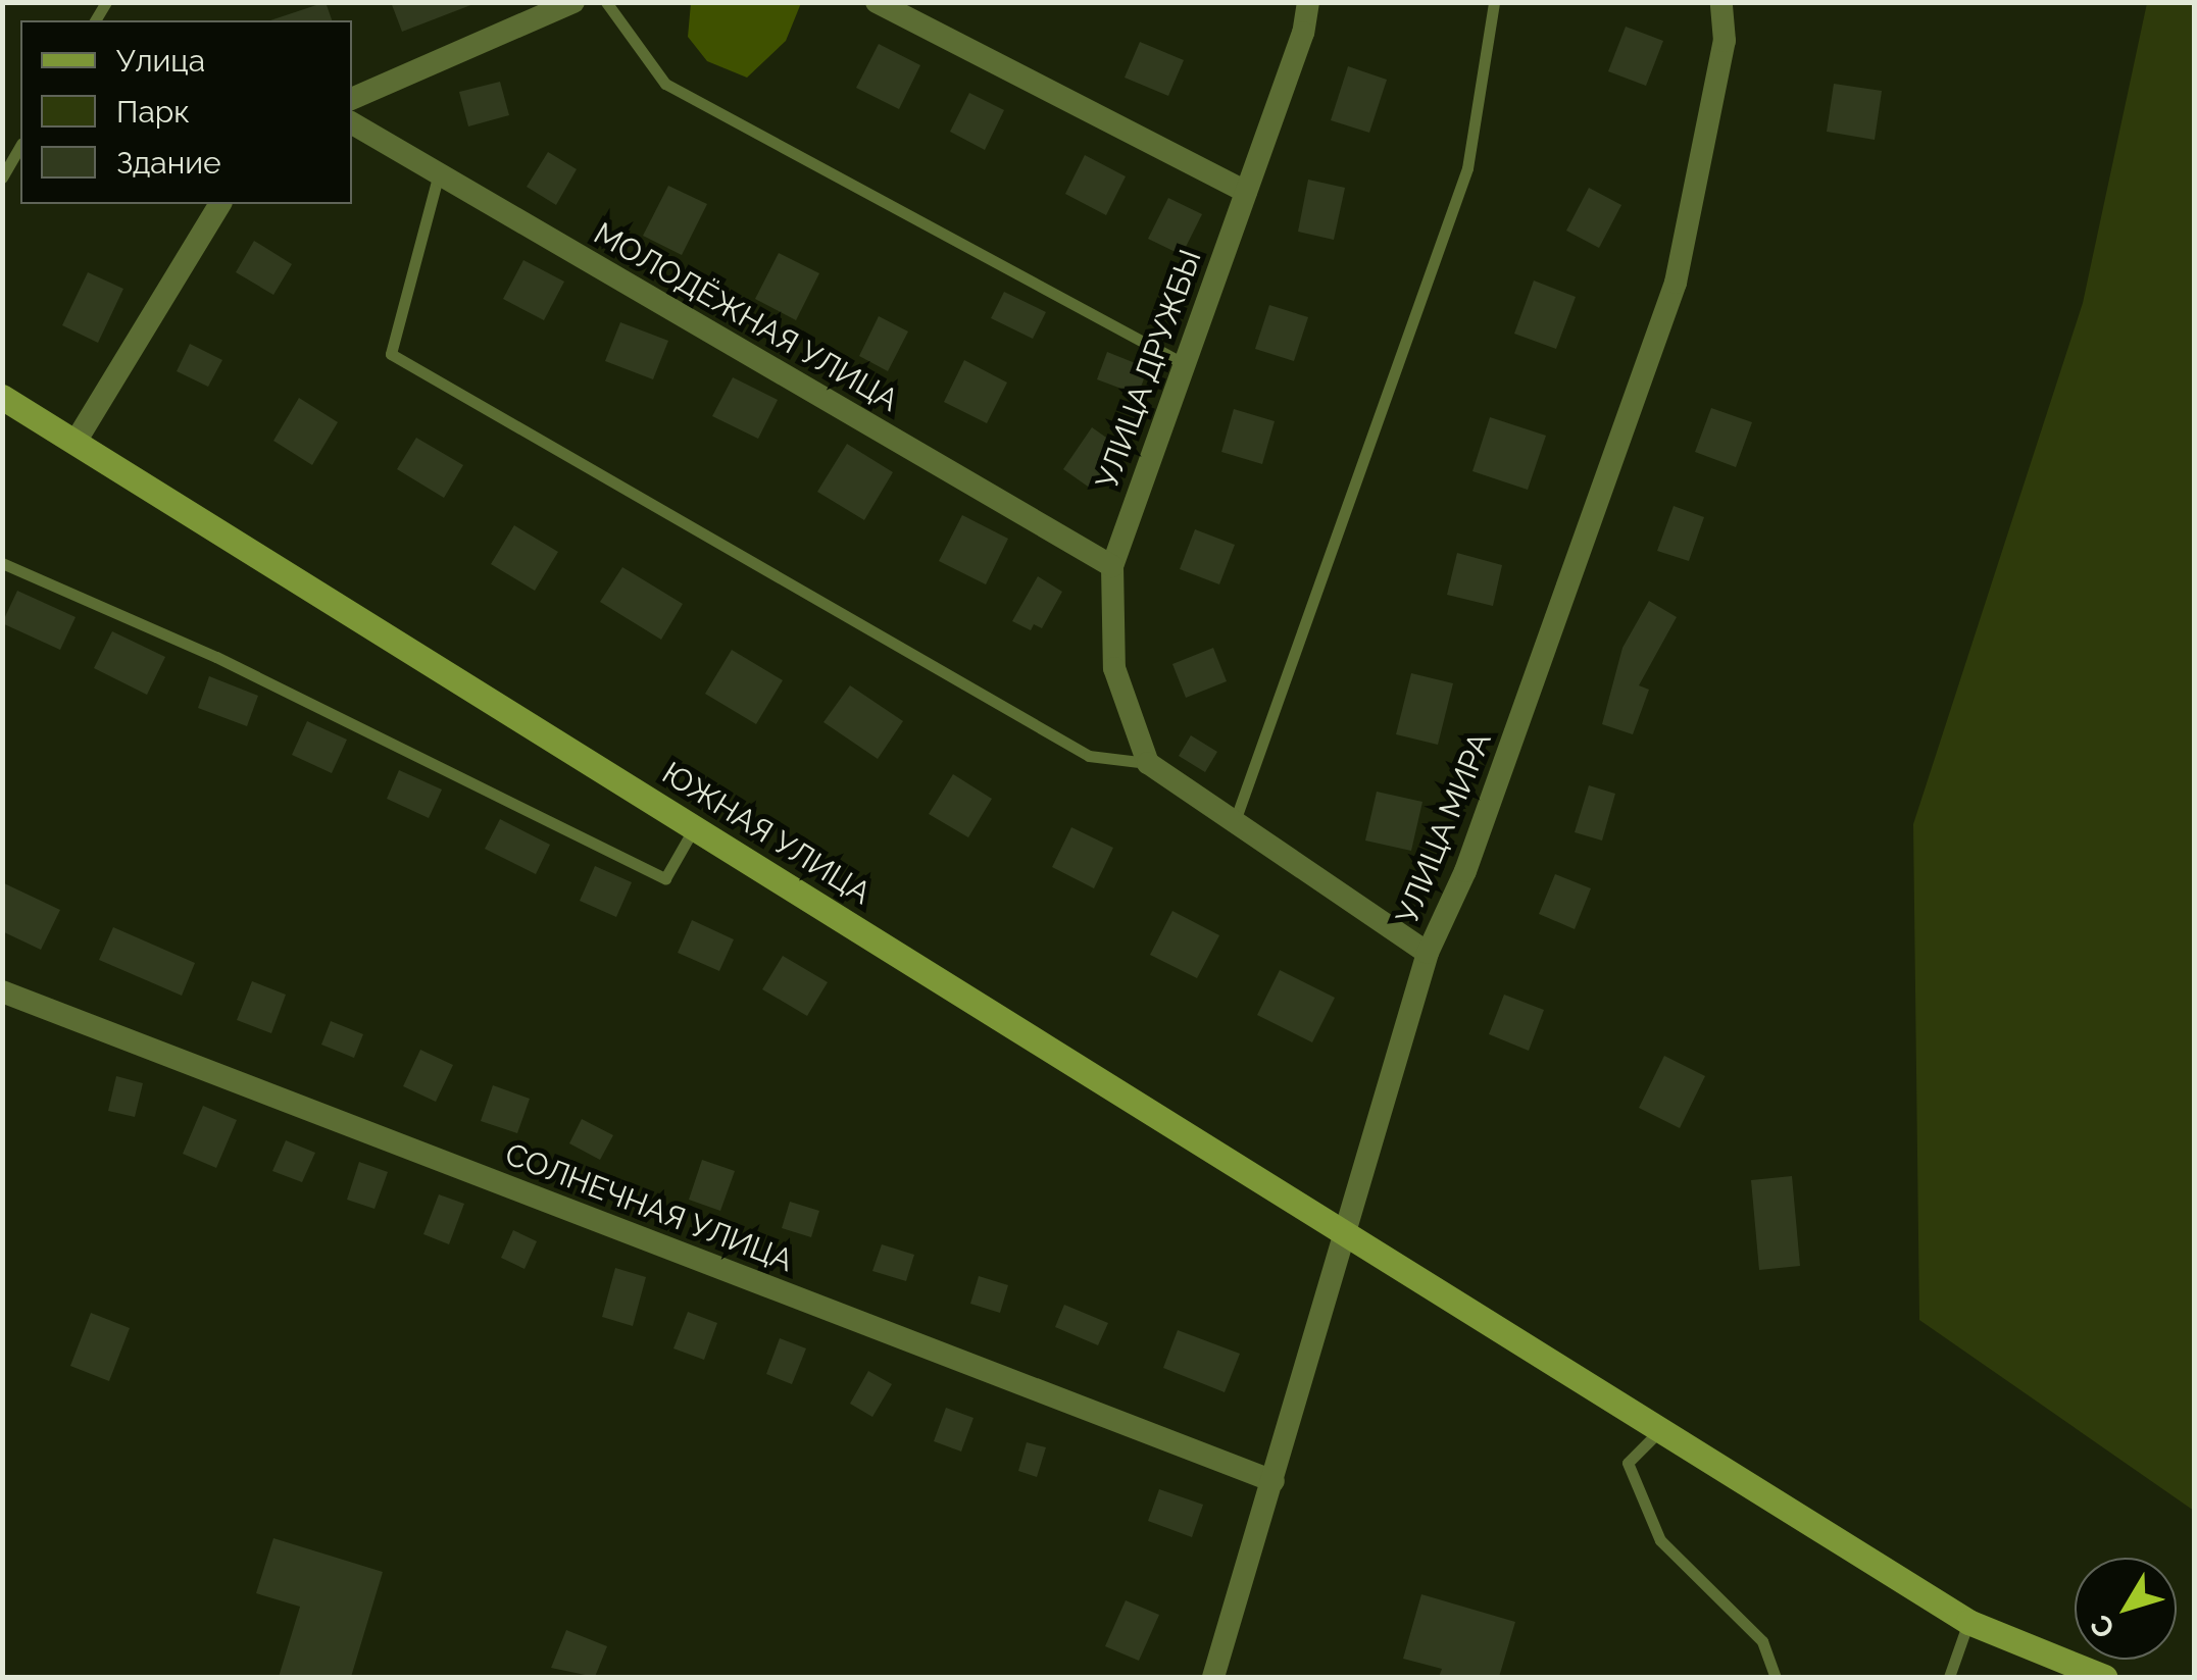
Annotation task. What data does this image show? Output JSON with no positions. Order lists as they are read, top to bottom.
{
  "streets": {
    "main road": ["ЮЖНАЯ УЛИЦА"],
    "street": [
      "МОЛОДЁЖНАЯ УЛИЦА",
      "УЛИЦА ДРУЖБЫ",
      "УЛИЦА МИРА",
      "СОЛНЕЧНАЯ УЛИЦА"
    ]
  },
  "crossings": [
    ["МОЛОДЁЖНАЯ УЛИЦА", "УЛИЦА ДРУЖБЫ"],
    ["УЛИЦА МИРА", "ЮЖНАЯ УЛИЦА"],
    ["УЛИЦА МИРА", "СОЛНЕЧНАЯ УЛИЦА"]
  ],
  "legend": ["Улица", "Парк", "Здание"],
  "north": "bottom left"
}
